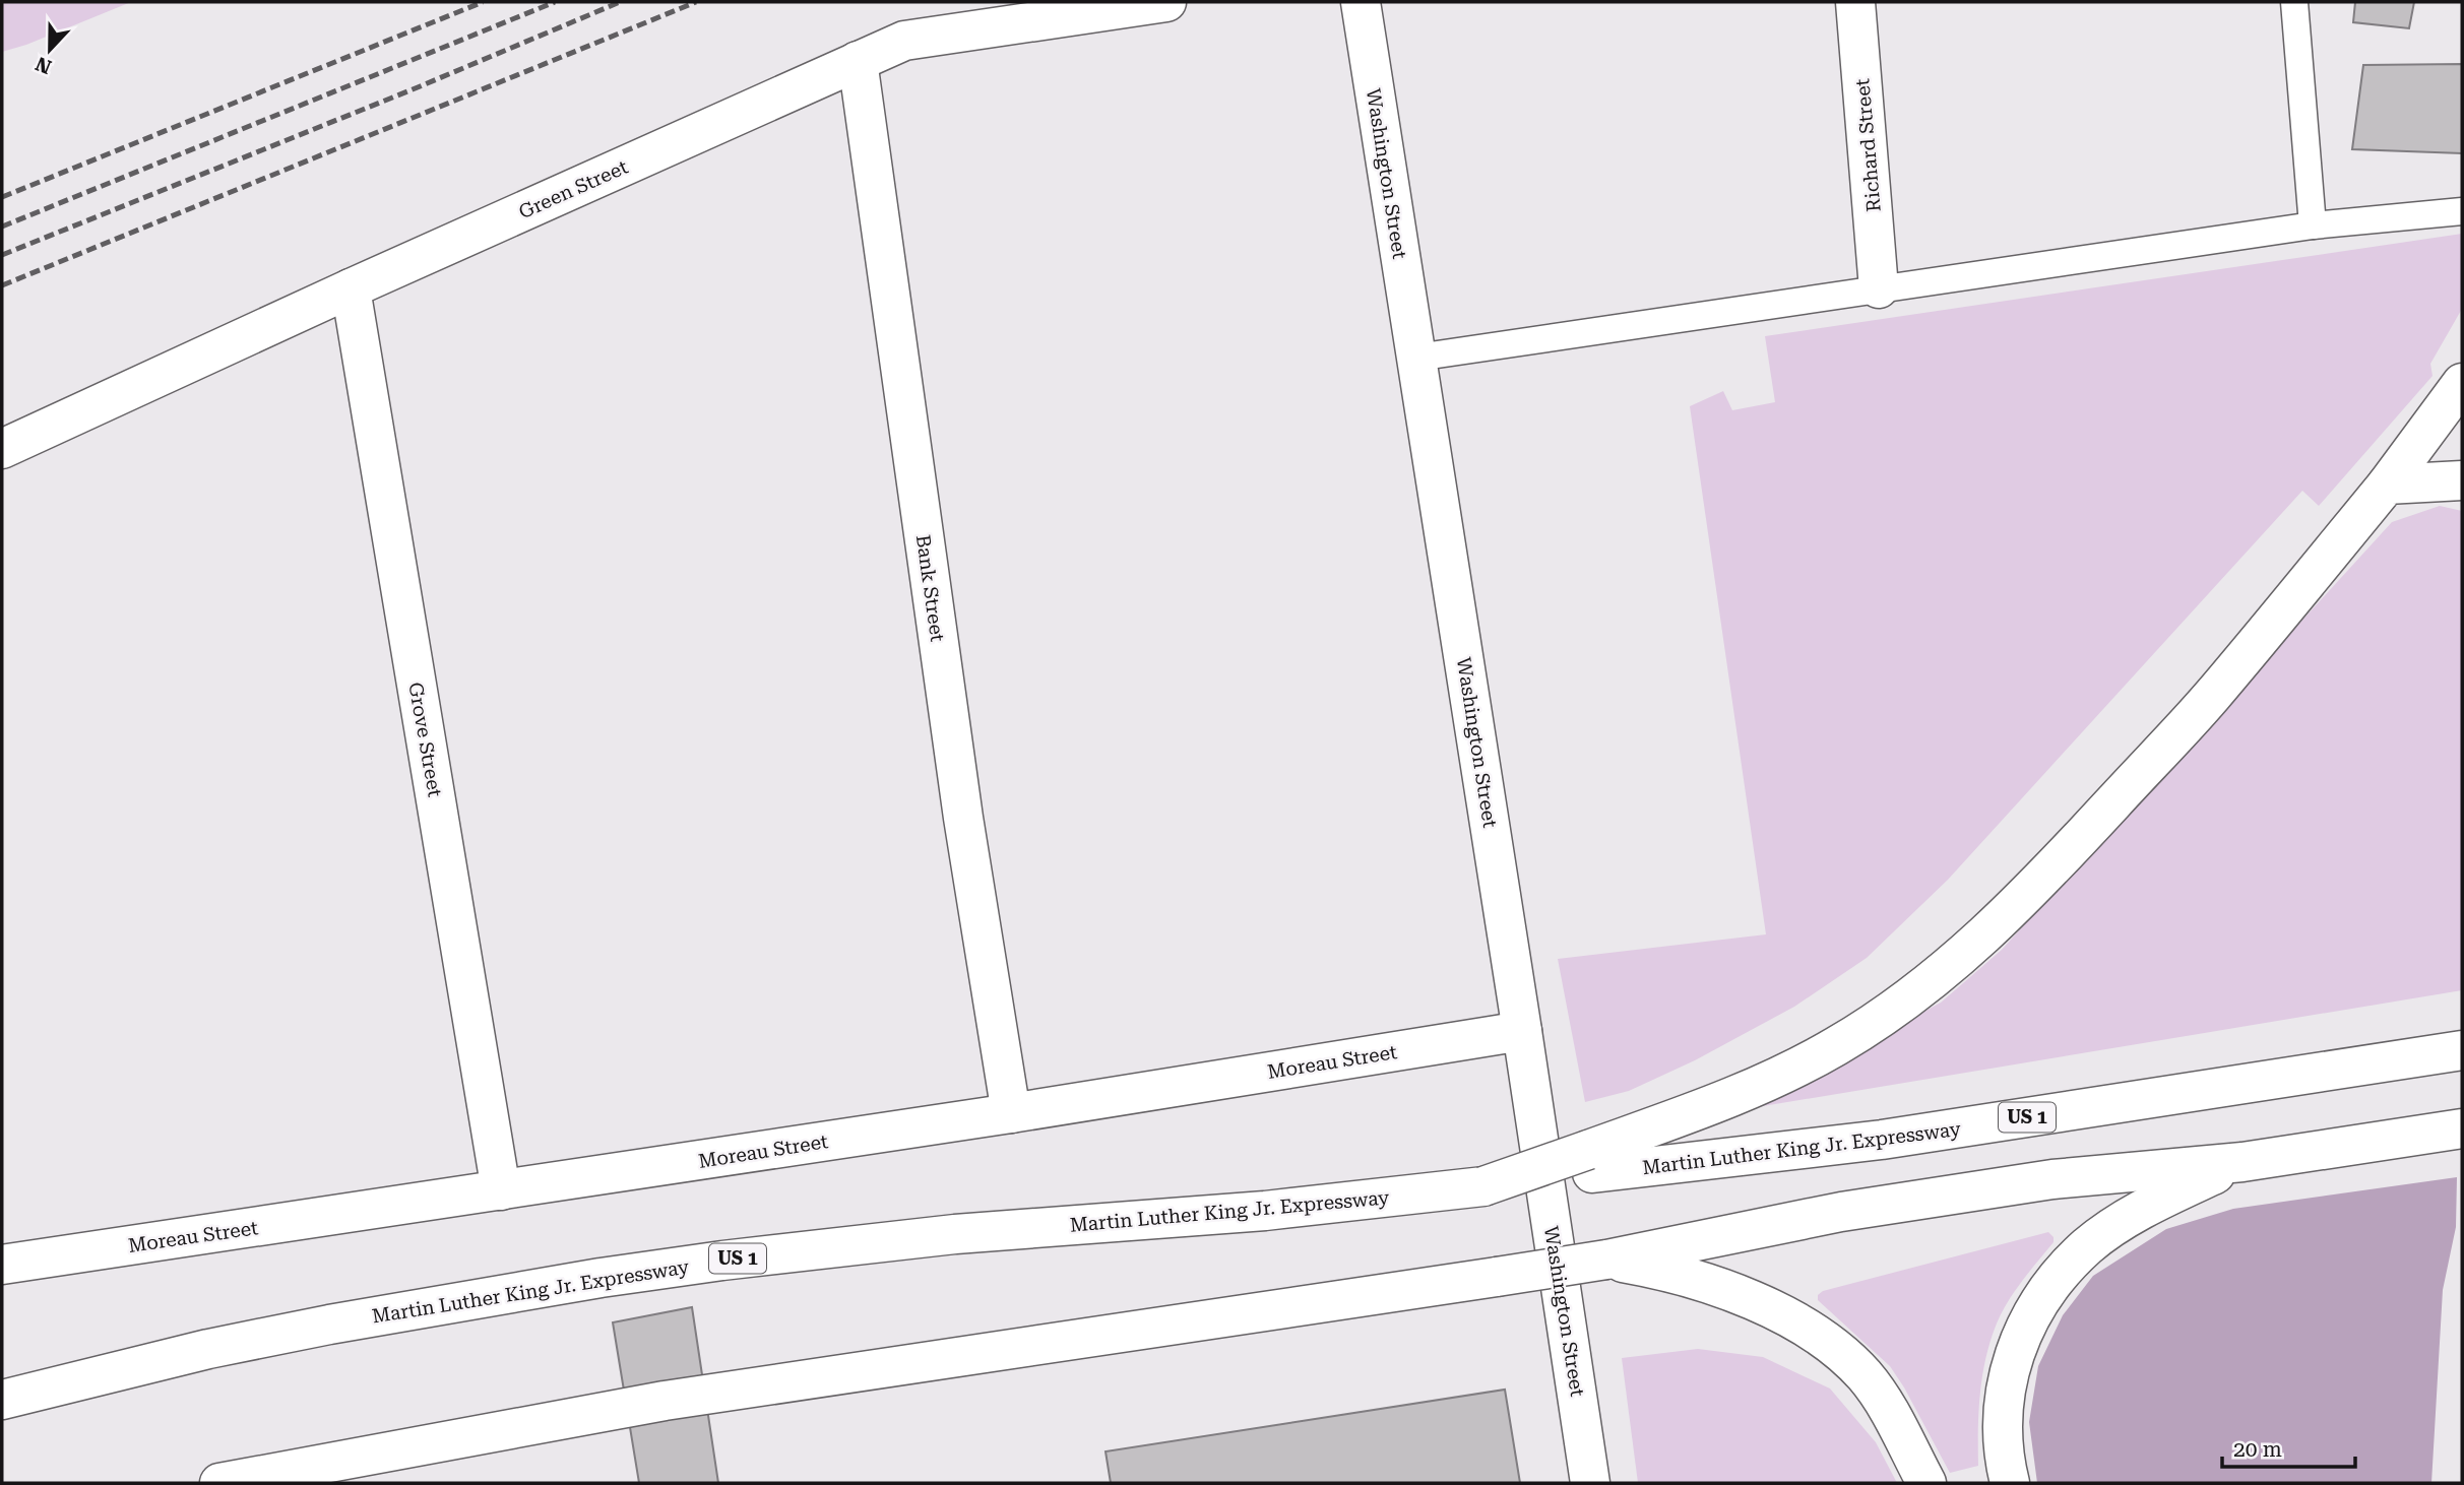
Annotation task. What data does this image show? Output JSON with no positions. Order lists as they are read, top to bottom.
{
  "streets": {
    "main road": [
      "Richard Street",
      "Washington Street",
      "Green Street",
      "Bank Street",
      "Grove Street",
      "Moreau Street",
      "US 1",
      "Martin Luther King Jr. Expressway"
    ]
  },
  "crossings": [
    ["Washington Street", "Moreau Street"],
    ["Green Street", "Bank Street"],
    ["Green Street", "Grove Street"],
    ["Bank Street", "Moreau Street"],
    ["Grove Street", "Moreau Street"]
  ],
  "scale_bar": "20 m",
  "north": "bottom"
}
